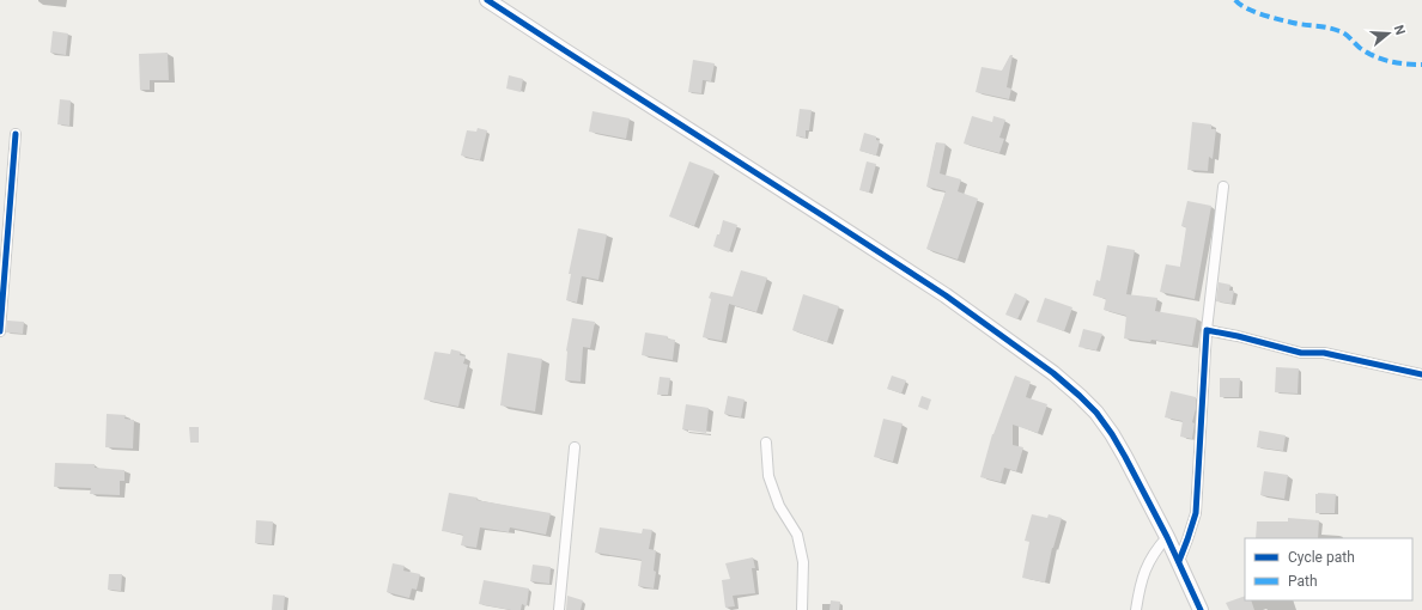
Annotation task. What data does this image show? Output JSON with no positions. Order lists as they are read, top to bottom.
{
  "legend": ["Cycle path", "Path"],
  "north": "right"
}
